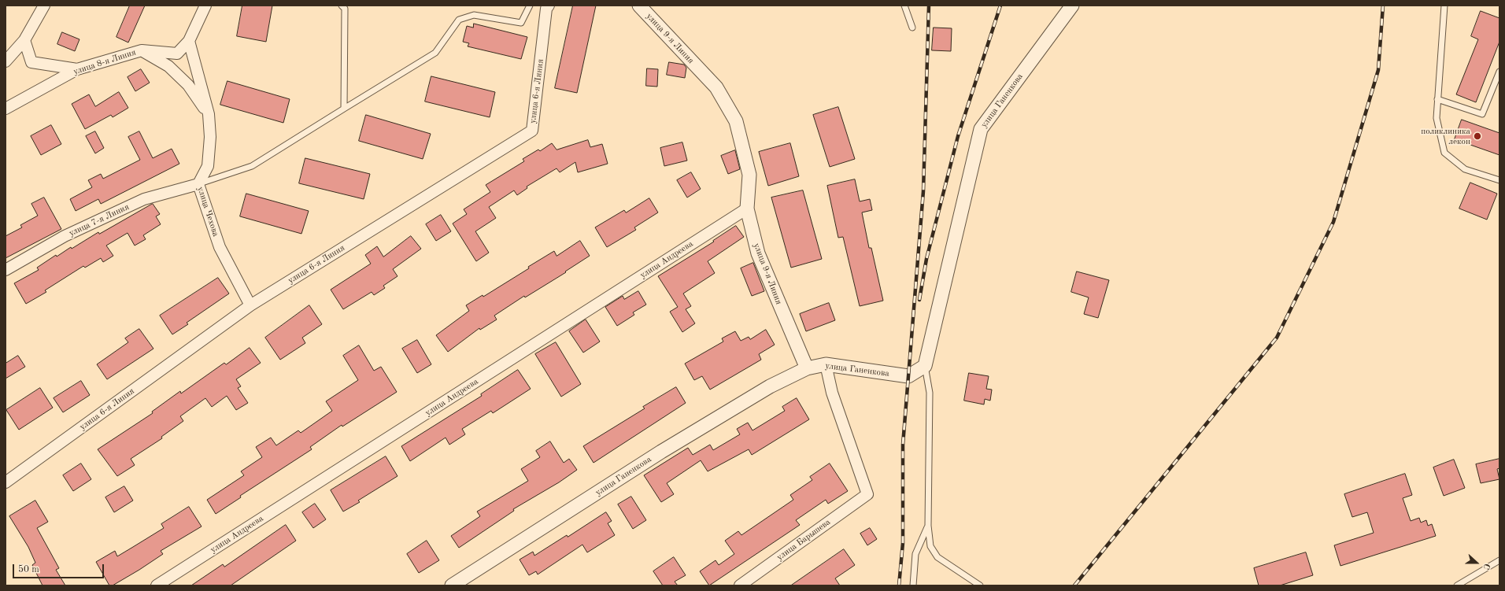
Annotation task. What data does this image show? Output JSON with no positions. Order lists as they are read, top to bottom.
{
  "streets": {
    "street": [
      "улица 9-я Линия",
      "улица 8-я Линия",
      "улица 6-я Линия",
      "улица Ганенкова",
      "улица Чехова",
      "улица 7-я Линия",
      "улица Андреева",
      "улица Барышева"
    ]
  },
  "crossings": [
    ["улица 9-я Линия", "улица Ганенкова"],
    ["улица 9-я Линия", "улица Андреева"],
    ["улица 8-я Линия", "улица Чехова"],
    ["улица 6-я Линия", "улица Чехова"],
    ["улица Ганенкова", "улица Барышева"],
    ["улица Чехова", "улица 7-я Линия"]
  ],
  "places": ["поликлиника лекон"],
  "scale_bar": "50 m",
  "north": "right"
}
